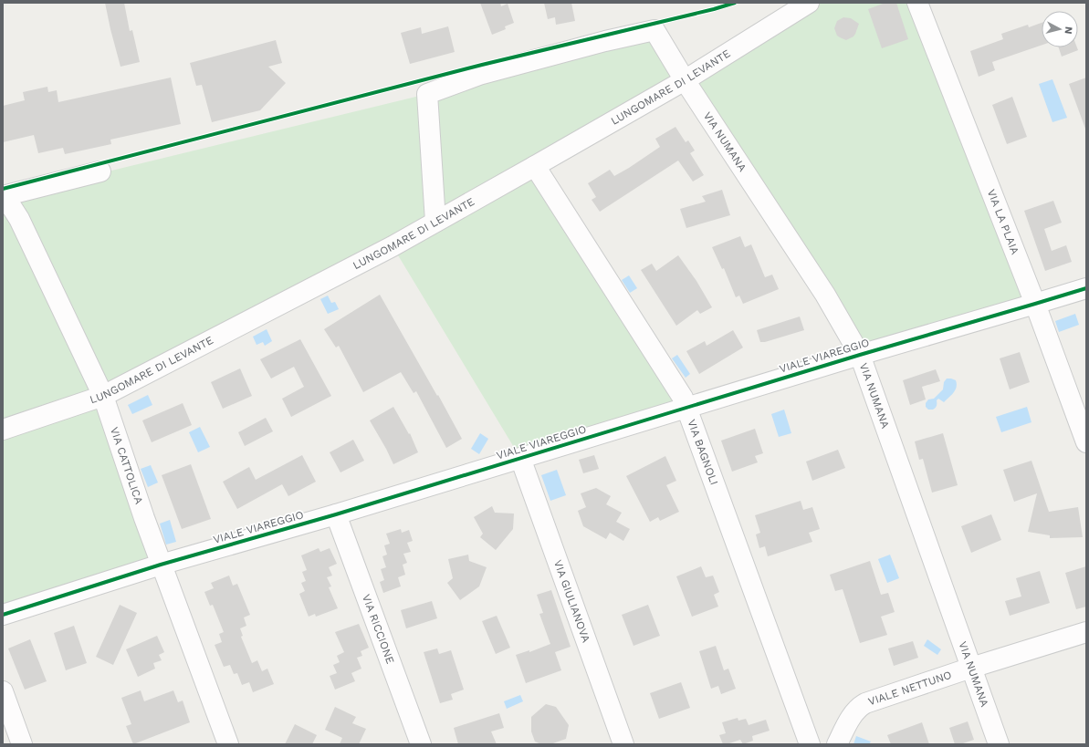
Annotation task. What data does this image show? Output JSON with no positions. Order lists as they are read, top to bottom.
{
  "streets": {
    "street": [
      "LUNGOMARE DI LEVANTE",
      "VIA NUMANA",
      "VIA LA PLAIA",
      "VIALE VIAREGGIO",
      "VIA BAGNOLI",
      "VIA CATTOLICA",
      "VIA GIULIANOVA",
      "VIA RICCIONE",
      "VIALE NETTUNO"
    ]
  },
  "crossings": [
    ["LUNGOMARE DI LEVANTE", "VIA NUMANA"],
    ["LUNGOMARE DI LEVANTE", "VIA BAGNOLI"],
    ["LUNGOMARE DI LEVANTE", "VIA CATTOLICA"],
    ["VIA NUMANA", "VIALE VIAREGGIO"],
    ["VIA NUMANA", "VIALE NETTUNO"],
    ["VIA LA PLAIA", "VIALE VIAREGGIO"],
    ["VIALE VIAREGGIO", "VIA BAGNOLI"],
    ["VIALE VIAREGGIO", "VIA CATTOLICA"],
    ["VIALE VIAREGGIO", "VIA GIULIANOVA"],
    ["VIALE VIAREGGIO", "VIA RICCIONE"]
  ],
  "north": "right"
}
